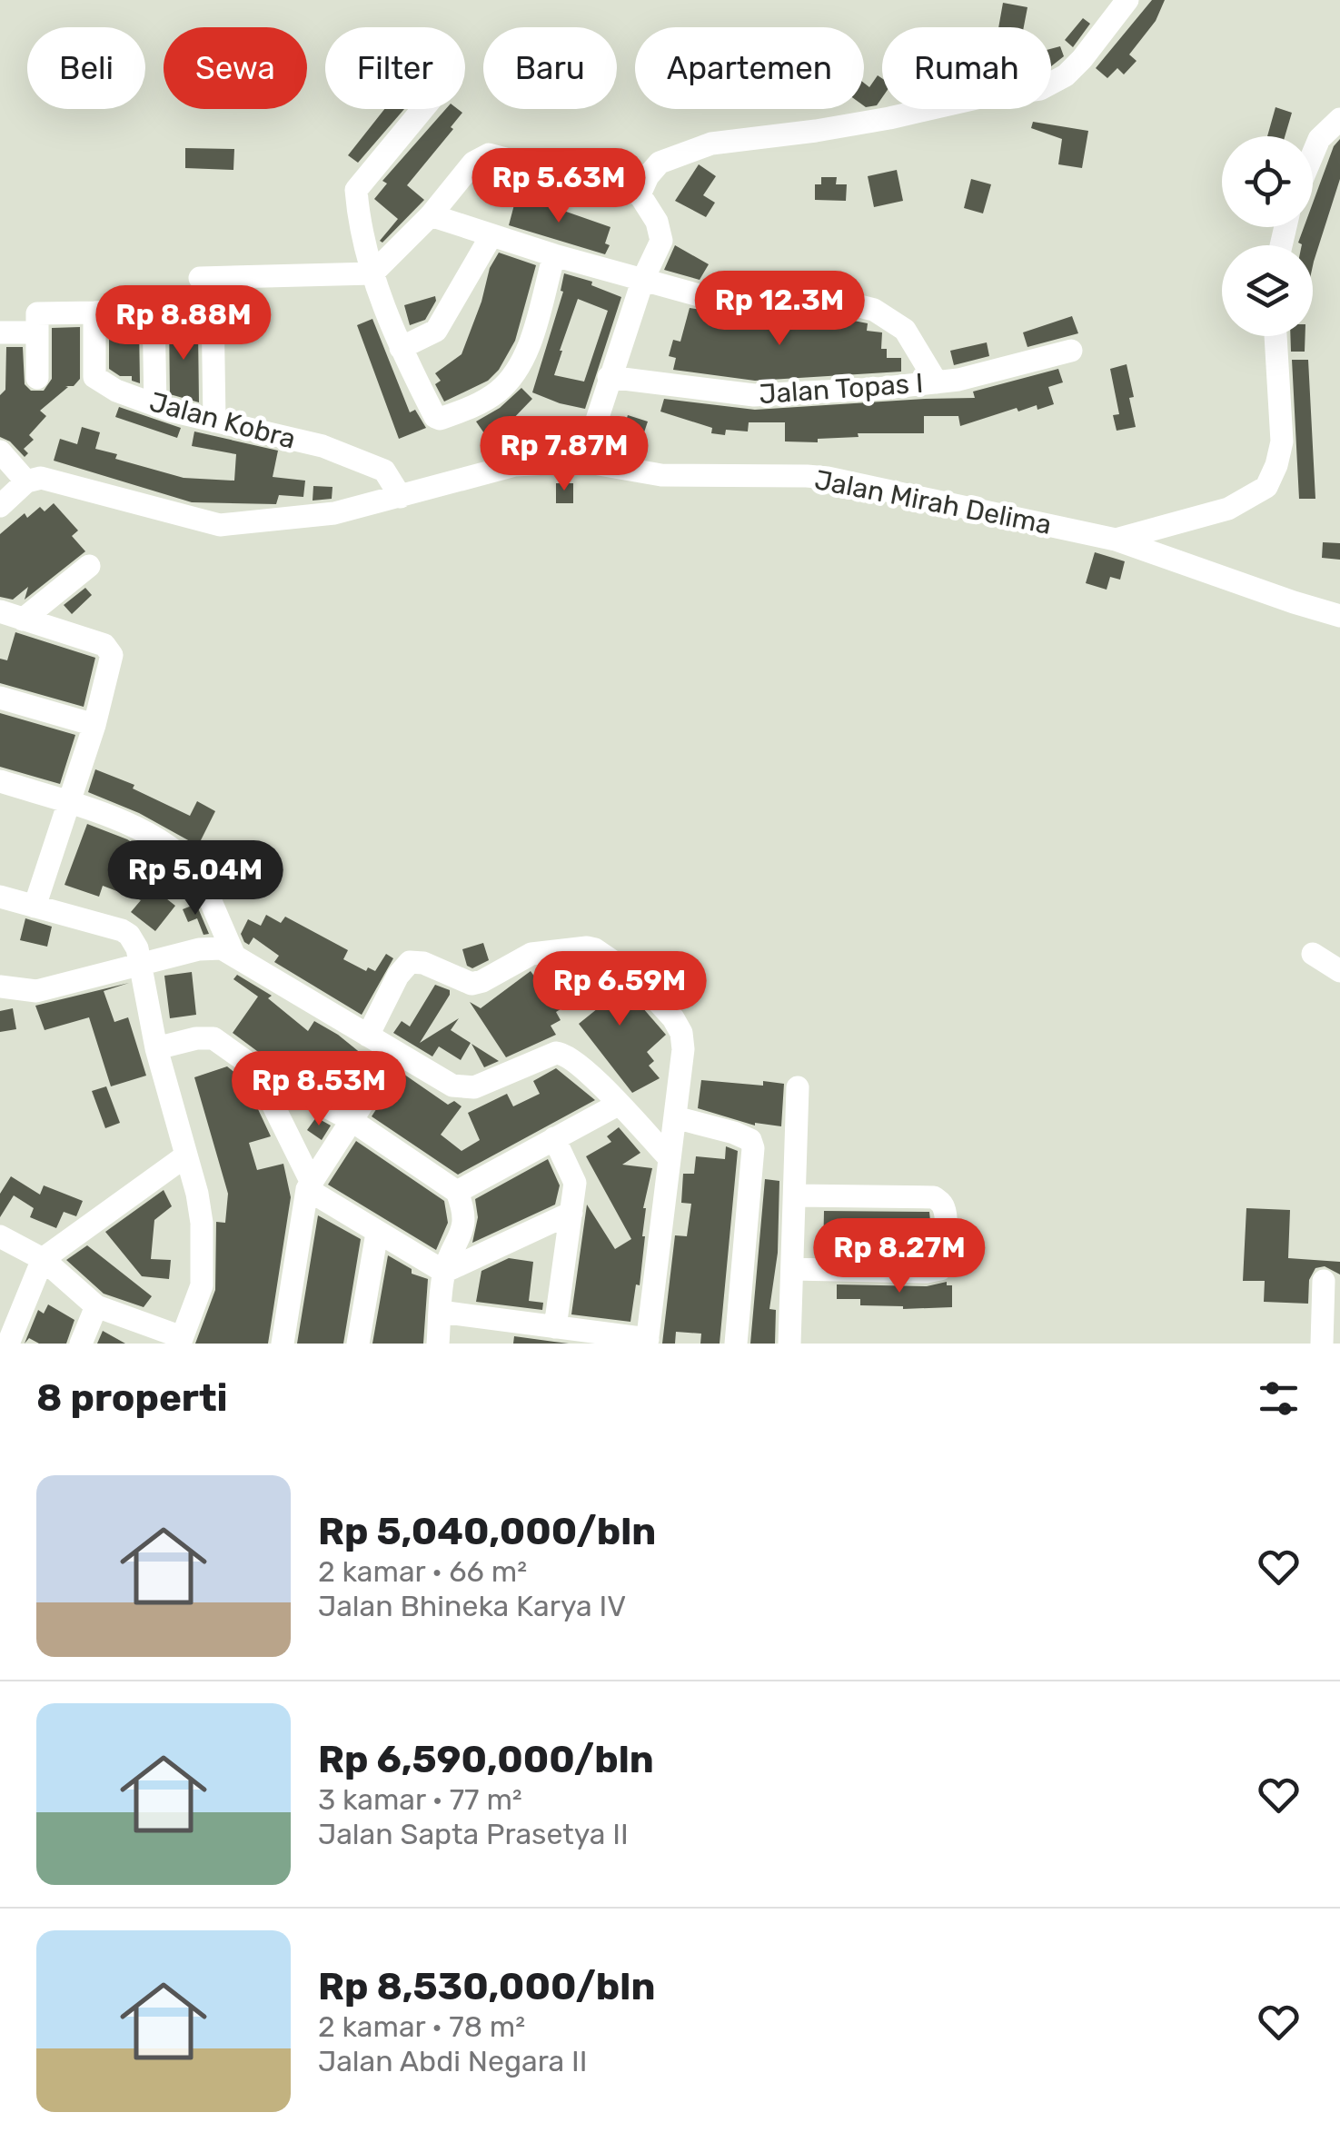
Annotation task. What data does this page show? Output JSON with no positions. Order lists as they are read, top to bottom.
{
  "streets": {
    "street": ["Jalan Topas I", "Jalan Kobra", "Jalan Mirah Delima"]
  },
  "crossings": [
    ["Jalan Kobra", "Jalan Mirah Delima"]
  ],
  "page": {
    "chip": [
      "Beli",
      "Sewa",
      "Filter",
      "Baru",
      "Apartemen",
      "Rumah"
    ],
    "price": [
      "Rp 5.63M",
      "Rp 12.3M",
      "Rp 8.88M",
      "Rp 7.87M",
      "Rp 5.04M",
      "Rp 6.59M",
      "Rp 8.53M",
      "Rp 8.27M"
    ],
    "heading": "8 properti",
    "list": [
      {
        "name": "Rp 5,040,000/bln",
        "note": "2 kamar · 66 m² · Jalan Bhineka Karya IV"
      },
      {
        "name": "Rp 6,590,000/bln",
        "note": "3 kamar · 77 m² · Jalan Sapta Prasetya II"
      },
      {
        "name": "Rp 8,530,000/bln",
        "note": "2 kamar · 78 m² · Jalan Abdi Negara II"
      }
    ]
  }
}
